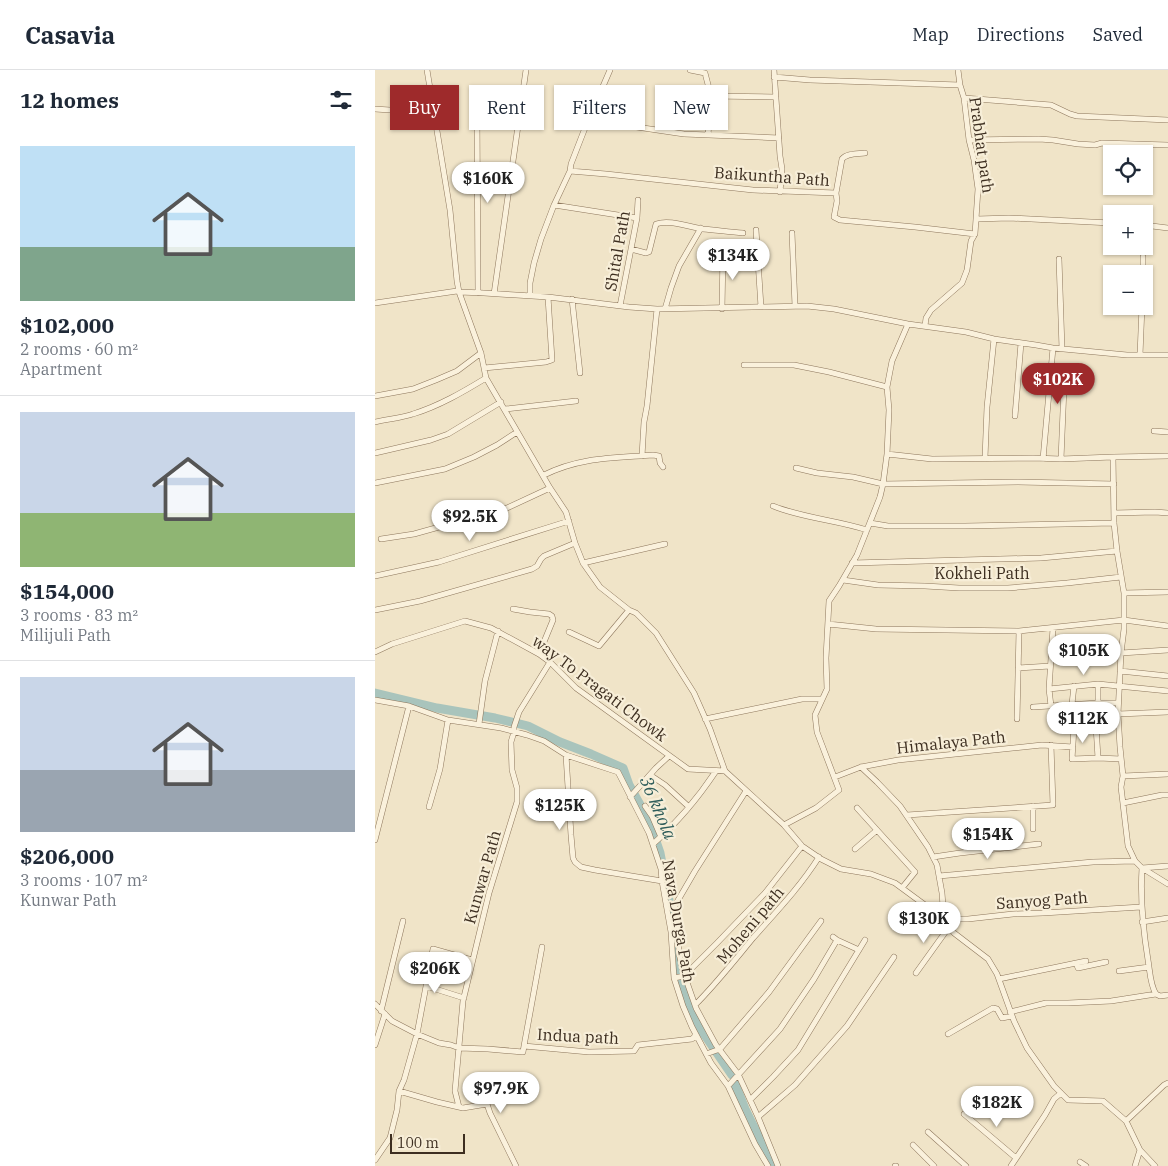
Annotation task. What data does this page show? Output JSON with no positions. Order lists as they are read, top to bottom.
{
  "streets": {
    "street": [
      "Prabhat path",
      "Baikuntha Path",
      "Shital Path",
      "Kokheli Path",
      "way To Pragati Chowk",
      "Himalaya Path",
      "Kunwar Path",
      "Sanyog Path",
      "Nava Durga Path",
      "Moheni path",
      "Indua path"
    ]
  },
  "crossings": [
    ["Prabhat path", "Baikuntha Path"],
    ["way To Pragati Chowk", "Kunwar Path"],
    ["Kunwar Path", "Nava Durga Path"],
    ["Kunwar Path", "Indua path"],
    ["Nava Durga Path", "Indua path"]
  ],
  "water": ["36 khola"],
  "scale_bar": "100 m",
  "page": {
    "header": "Casavia",
    "nav": ["Map", "Directions", "Saved"],
    "heading": "12 homes",
    "chip": [
      "Buy",
      "Rent",
      "Filters",
      "New"
    ],
    "list": [
      {
        "name": "$102,000",
        "note": "2 rooms · 60 m² · Apartment"
      },
      {
        "name": "$154,000",
        "note": "3 rooms · 83 m² · Milijuli Path"
      },
      {
        "name": "$206,000",
        "note": "3 rooms · 107 m² · Kunwar Path"
      }
    ],
    "map_buttons": ["+", "−"],
    "price": [
      "$160K",
      "$134K",
      "$102K",
      "$92.5K",
      "$105K",
      "$112K",
      "$125K",
      "$154K",
      "$130K",
      "$206K",
      "$97.9K",
      "$182K"
    ],
    "scale": "100 m"
  }
}
